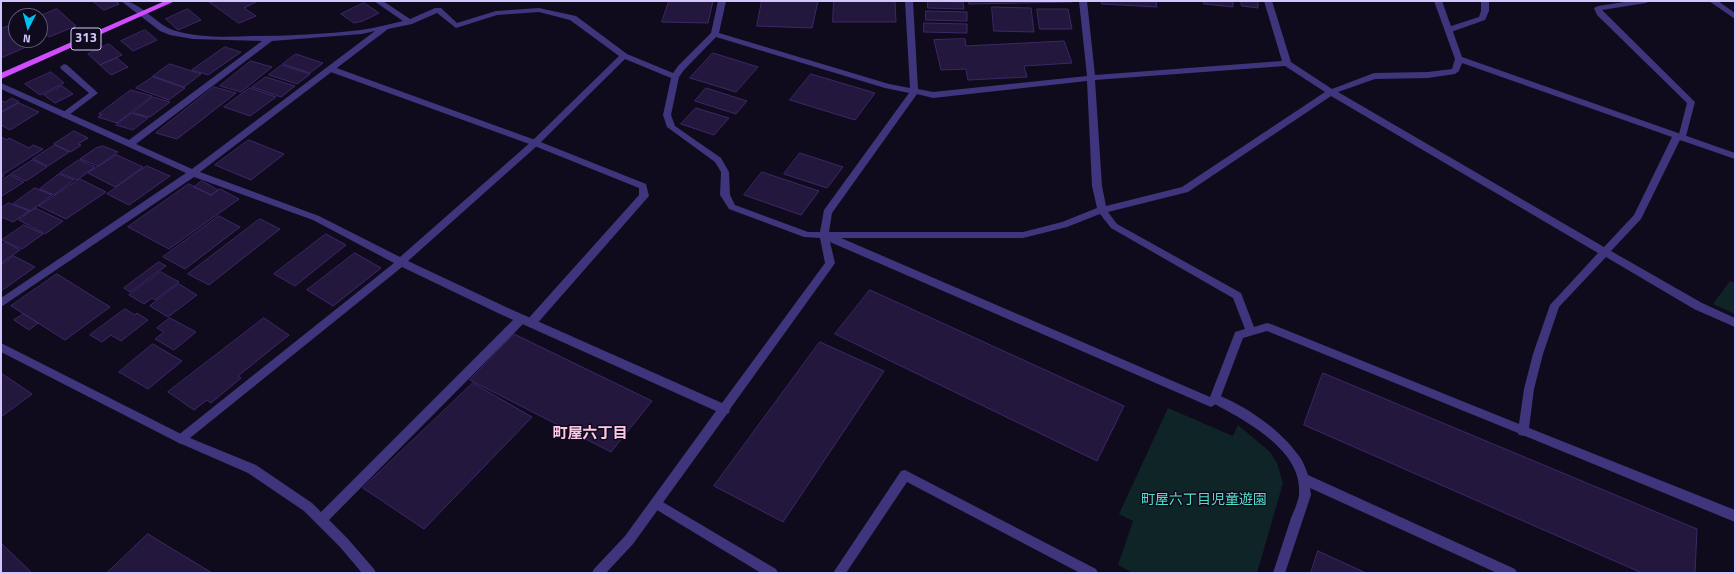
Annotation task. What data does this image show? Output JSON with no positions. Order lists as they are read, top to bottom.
{
  "streets": {
    "main road": ["313"]
  },
  "districts": ["町屋六丁目"],
  "parks": ["町屋六丁目児童遊園"],
  "north": "bottom"
}
